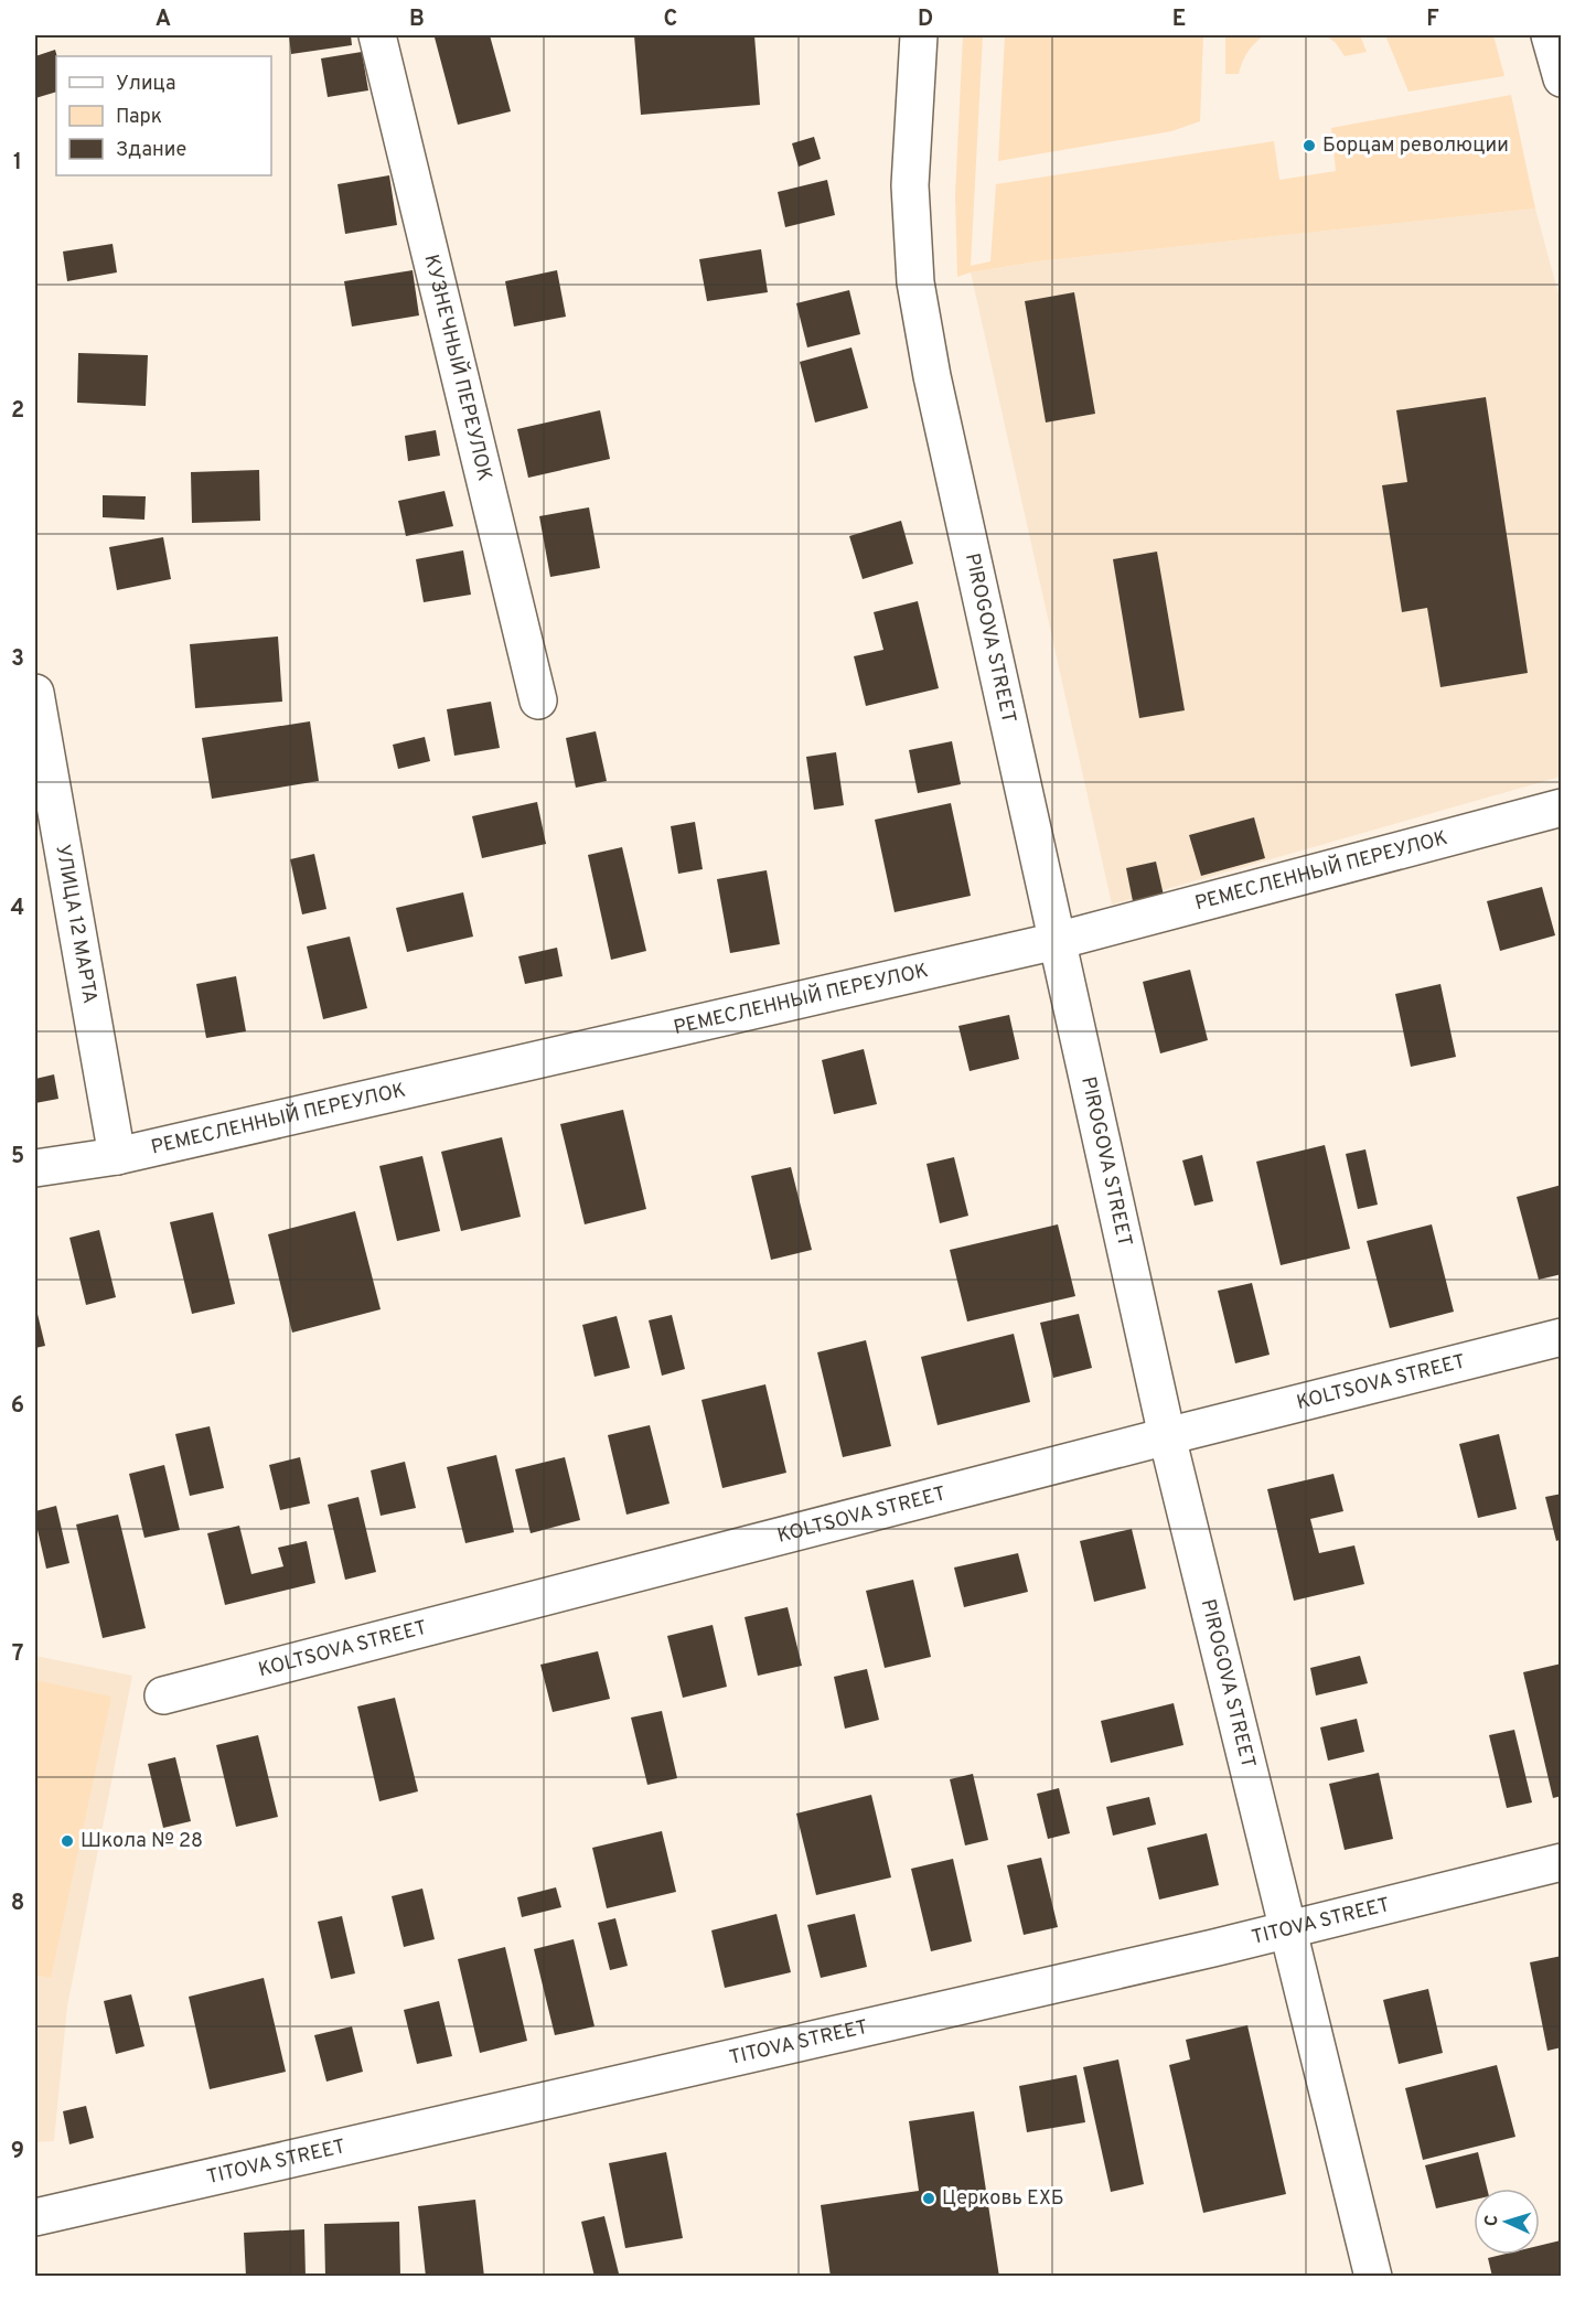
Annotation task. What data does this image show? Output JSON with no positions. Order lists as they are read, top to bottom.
{
  "streets": {
    "street": [
      "КУЗНЕЧНЫЙ ПЕРЕУЛОК",
      "PIROGOVA STREET",
      "РЕМЕСЛЕННЫЙ ПЕРЕУЛОК",
      "УЛИЦА 12 МАРТА",
      "KOLTSOVA STREET",
      "TITOVA STREET"
    ]
  },
  "crossings": [
    ["PIROGOVA STREET", "РЕМЕСЛЕННЫЙ ПЕРЕУЛОК"],
    ["PIROGOVA STREET", "KOLTSOVA STREET"],
    ["PIROGOVA STREET", "TITOVA STREET"],
    ["РЕМЕСЛЕННЫЙ ПЕРЕУЛОК", "УЛИЦА 12 МАРТА"]
  ],
  "places": ["Борцам революции", "Школа № 28", "Церковь ЕХБ"],
  "legend": ["Улица", "Парк", "Здание"],
  "north": "left",
  "grid": {
    "columns": [
      "A",
      "B",
      "C",
      "D",
      "E",
      "F"
    ],
    "rows": [
      "1",
      "2",
      "3",
      "4",
      "5",
      "6",
      "7",
      "8",
      "9"
    ]
  }
}
